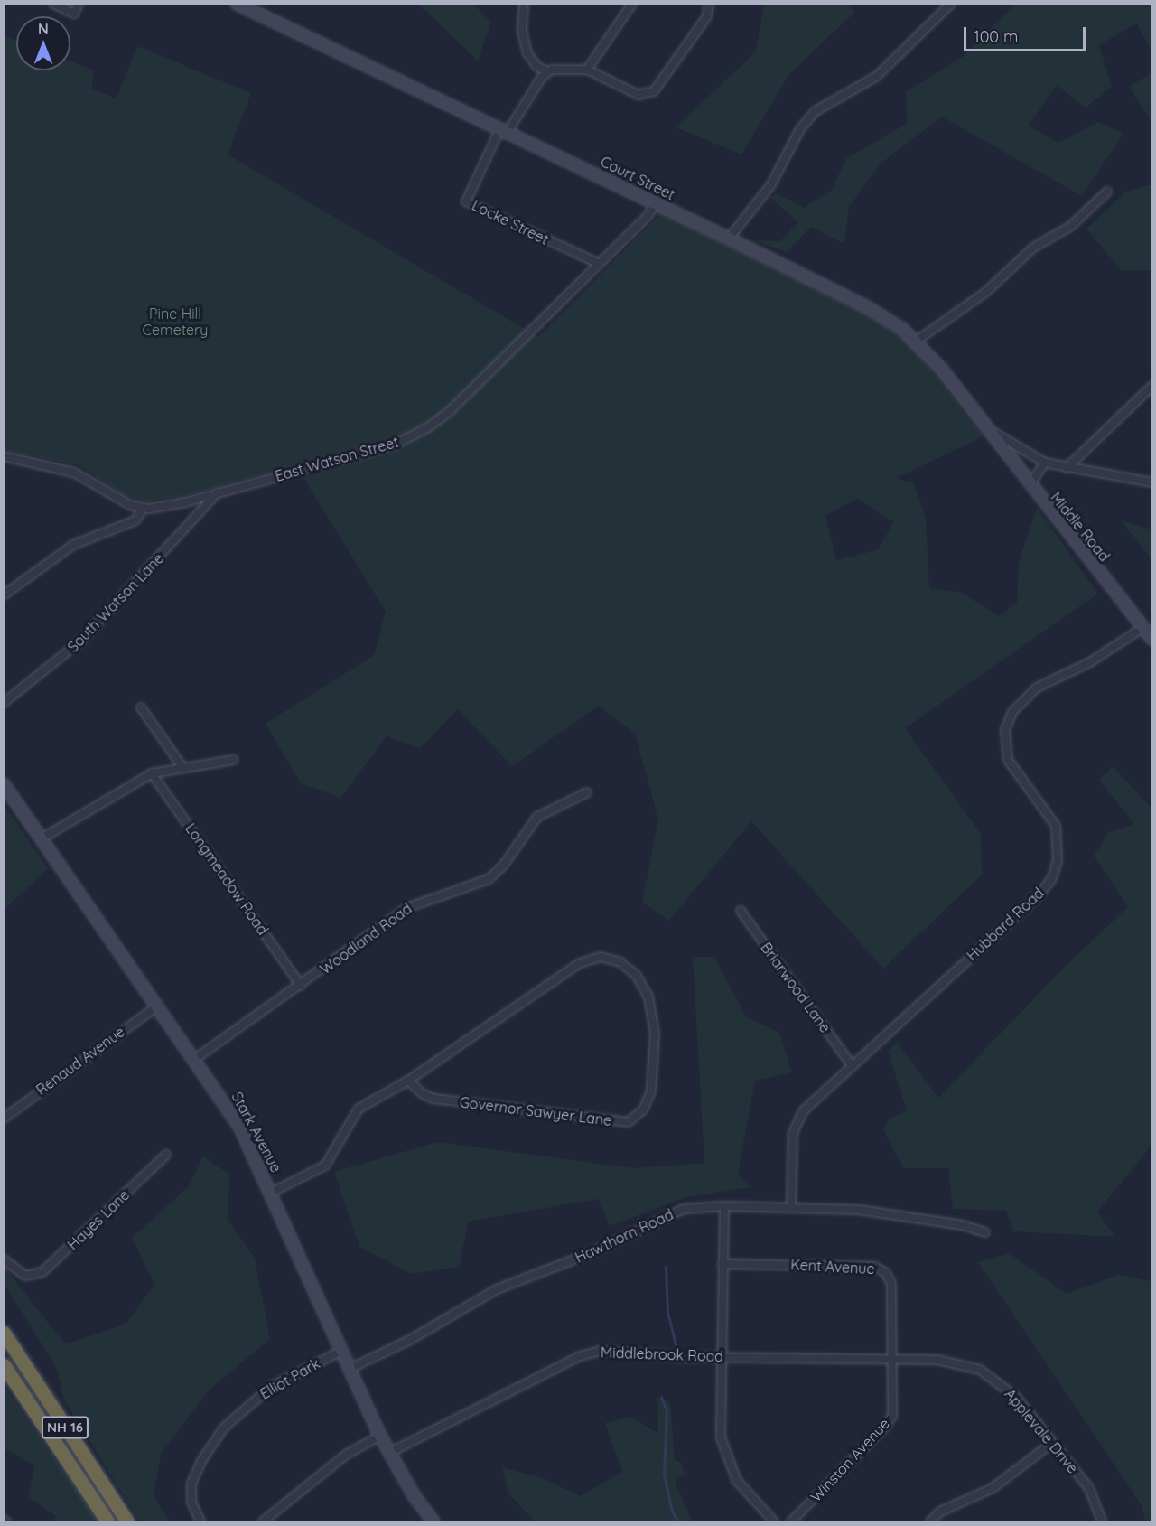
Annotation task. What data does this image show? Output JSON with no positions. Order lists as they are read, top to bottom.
{
  "streets": {
    "highway": ["NH 16"],
    "street": [
      "Court Street",
      "Locke Street",
      "East Watson Street",
      "Middle Road",
      "South Watson Lane",
      "Longmeadow Road",
      "Hubbard Road",
      "Woodland Road",
      "Briarwood Lane",
      "Renaud Avenue",
      "Governor Sawyer Lane",
      "Stark Avenue",
      "Hayes Lane",
      "Hawthorn Road",
      "Kent Avenue",
      "Middlebrook Road",
      "Elliot Park",
      "Applevale Drive",
      "Winston Avenue"
    ]
  },
  "crossings": [
    ["Court Street", "Locke Street"],
    ["Court Street", "East Watson Street"],
    ["Court Street", "Middle Road"],
    ["Locke Street", "East Watson Street"],
    ["East Watson Street", "South Watson Lane"],
    ["Middle Road", "Hubbard Road"],
    ["Longmeadow Road", "Woodland Road"],
    ["Hubbard Road", "Briarwood Lane"],
    ["Hubbard Road", "Hawthorn Road"],
    ["Woodland Road", "Stark Avenue"],
    ["Renaud Avenue", "Stark Avenue"],
    ["Governor Sawyer Lane", "Stark Avenue"],
    ["Stark Avenue", "Hawthorn Road"],
    ["Stark Avenue", "Middlebrook Road"],
    ["Stark Avenue", "Elliot Park"],
    ["Kent Avenue", "Middlebrook Road"],
    ["Kent Avenue", "Applevale Drive"],
    ["Kent Avenue", "Winston Avenue"],
    ["Middlebrook Road", "Applevale Drive"],
    ["Middlebrook Road", "Winston Avenue"],
    ["Applevale Drive", "Winston Avenue"]
  ],
  "parks": ["Pine Hill Cemetery"],
  "scale_bar": "100 m",
  "north": "top"
}
